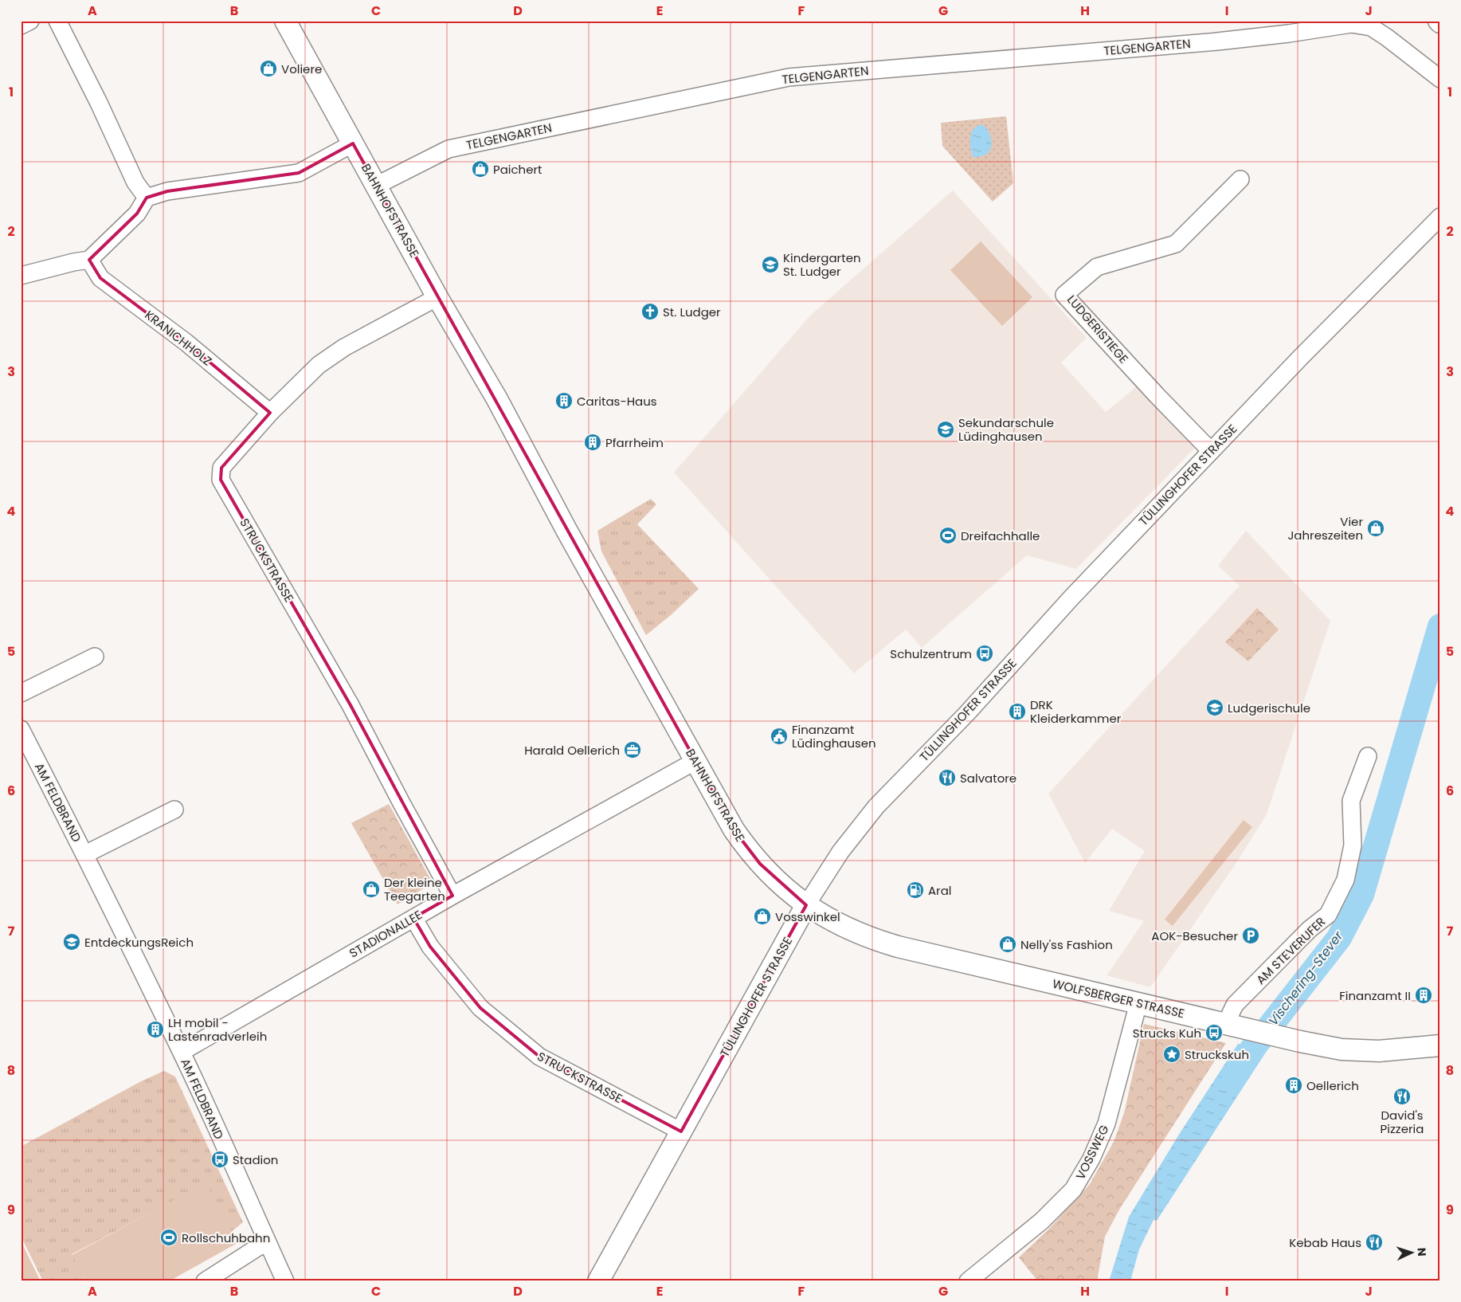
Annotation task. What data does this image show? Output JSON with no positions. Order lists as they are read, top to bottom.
{
  "streets": {
    "main road": ["BAHNHOFSTRASSE", "TÜLLINGHOFER STRASSE", "WOLFSBERGER STRASSE"],
    "street": [
      "TELGENGARTEN",
      "LUDGERISTIEGE",
      "KRANICHHOLZ",
      "STRUCKSTRASSE",
      "AM FELDBRAND",
      "STADIONALLEE",
      "AM STEVERUFER",
      "VOSSWEG"
    ]
  },
  "crossings": [
    ["TELGENGARTEN", "BAHNHOFSTRASSE"],
    ["BAHNHOFSTRASSE", "TÜLLINGHOFER STRASSE"],
    ["BAHNHOFSTRASSE", "STRUCKSTRASSE"],
    ["BAHNHOFSTRASSE", "STADIONALLEE"],
    ["BAHNHOFSTRASSE", "WOLFSBERGER STRASSE"],
    ["LUDGERISTIEGE", "TÜLLINGHOFER STRASSE"],
    ["KRANICHHOLZ", "STRUCKSTRASSE"],
    ["TÜLLINGHOFER STRASSE", "STRUCKSTRASSE"],
    ["TÜLLINGHOFER STRASSE", "WOLFSBERGER STRASSE"],
    ["STRUCKSTRASSE", "STADIONALLEE"],
    ["AM FELDBRAND", "STADIONALLEE"],
    ["AM STEVERUFER", "WOLFSBERGER STRASSE"],
    ["WOLFSBERGER STRASSE", "VOSSWEG"]
  ],
  "water": ["Vischering-Stever"],
  "places": {
    "shop": [
      "Voliere",
      "Paichert",
      "Vier Jahreszeiten",
      "Der kleine Teegarten",
      "Vosswinkel",
      "Nelly'ss Fashion"
    ],
    "school or university": [
      "Kindergarten St. Ludger",
      "Sekundarschule Lüdinghausen",
      "Ludgerischule",
      "EntdeckungsReich"
    ],
    "church": ["St. Ludger"],
    "building": [
      "Caritas-Haus",
      "Pfarrheim",
      "DRK Kleiderkammer",
      "Finanzamt II",
      "LH mobil - Lastenradverleih",
      "Oellerich"
    ],
    "sports": ["Dreifachhalle", "Rollschuhbahn"],
    "bus stop": ["Schulzentrum", "Strucks Kuh", "Stadion"],
    "public building": ["Finanzamt Lüdinghausen"],
    "office": ["Harald Oellerich"],
    "restaurant": ["Salvatore", "David's Pizzeria", "Kebab Haus"],
    "fuel station": ["Aral"],
    "parking": ["AOK-Besucher"],
    "place": ["Struckskuh"]
  },
  "north": "right",
  "grid": {
    "columns": [
      "A",
      "B",
      "C",
      "D",
      "E",
      "F",
      "G",
      "H",
      "I",
      "J"
    ],
    "rows": [
      "1",
      "2",
      "3",
      "4",
      "5",
      "6",
      "7",
      "8",
      "9"
    ]
  }
}
